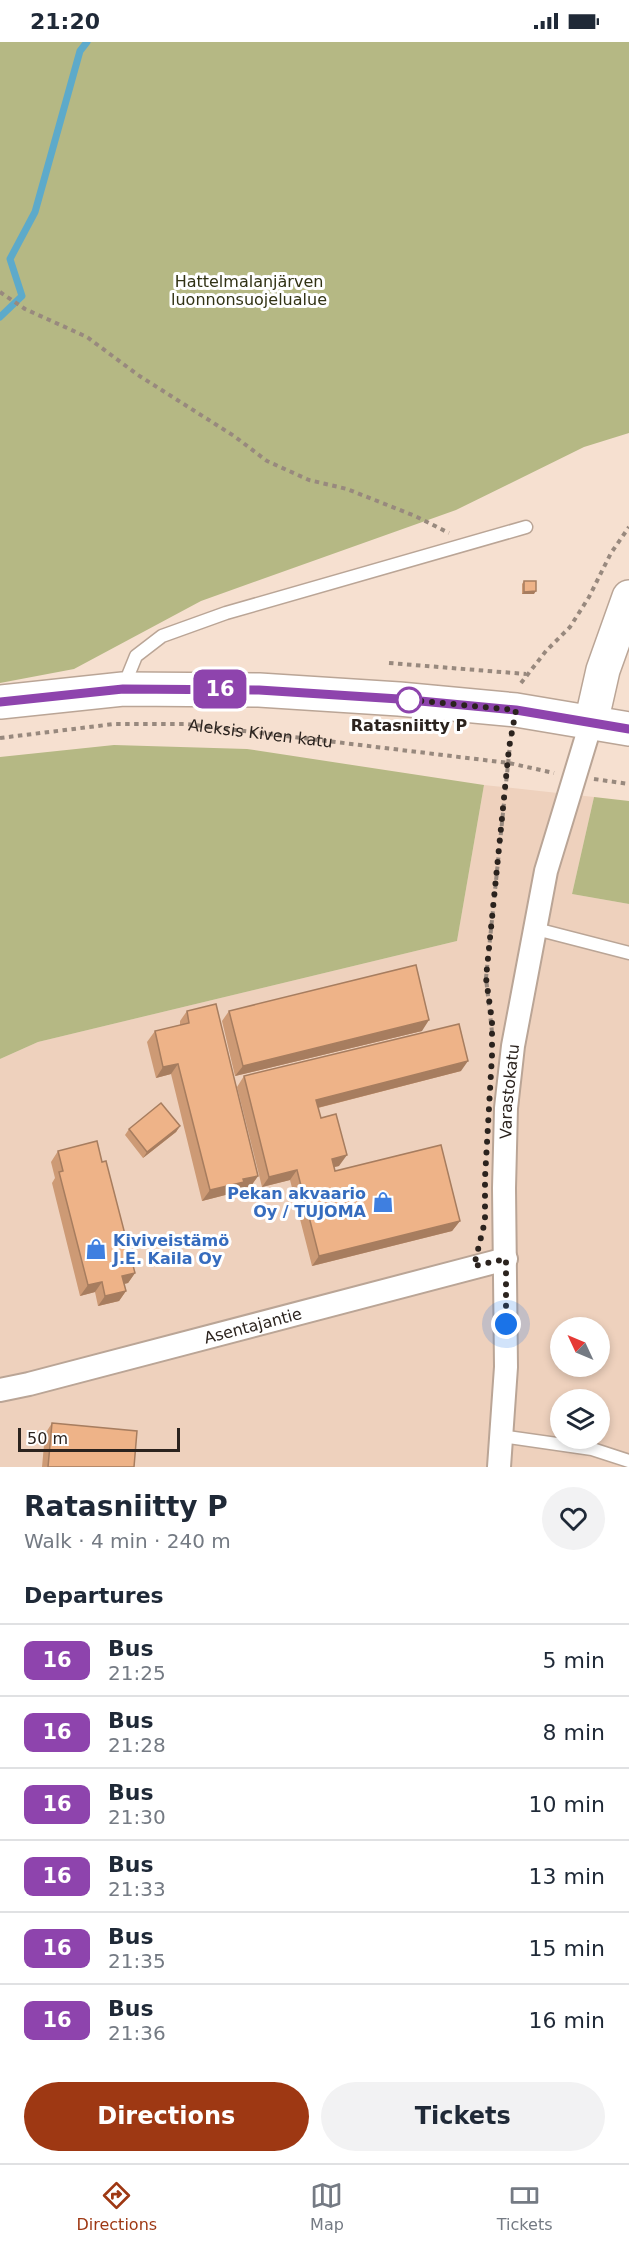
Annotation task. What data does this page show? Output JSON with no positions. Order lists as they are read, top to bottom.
{
  "streets": {
    "street": ["Varastokatu", "Asentajantie"],
    "path": ["Aleksis Kiven katu"]
  },
  "crossings": [
    ["Aleksis Kiven katu", "Varastokatu"],
    ["Varastokatu", "Asentajantie"]
  ],
  "parks": ["Hattelmalanjärven luonnonsuojelualue"],
  "places": {
    "other": ["Ratasniitty P"],
    "shop": ["Pekan akvaario Oy / TUJOMA", "Kiviveistämö J.E. Kaila Oy"]
  },
  "lines": ["bus line 16"],
  "scale_bar": "50 m",
  "north": "top left",
  "page": {
    "status": "21:20",
    "on_map": "16",
    "scale": "50 m",
    "heading": [
      ["Ratasniitty P", "Walk · 4 min · 240 m"],
      "Departures"
    ],
    "list": [
      {
        "mark": "16",
        "name": "Bus",
        "note": "21:25",
        "value": "5 min"
      },
      {
        "mark": "16",
        "name": "Bus",
        "note": "21:28",
        "value": "8 min"
      },
      {
        "mark": "16",
        "name": "Bus",
        "note": "21:30",
        "value": "10 min"
      },
      {
        "mark": "16",
        "name": "Bus",
        "note": "21:33",
        "value": "13 min"
      },
      {
        "mark": "16",
        "name": "Bus",
        "note": "21:35",
        "value": "15 min"
      },
      {
        "mark": "16",
        "name": "Bus",
        "note": "21:36",
        "value": "16 min"
      }
    ],
    "buttons": ["Directions", "Tickets"],
    "tabs": ["Directions", "Map", "Tickets"]
  }
}
